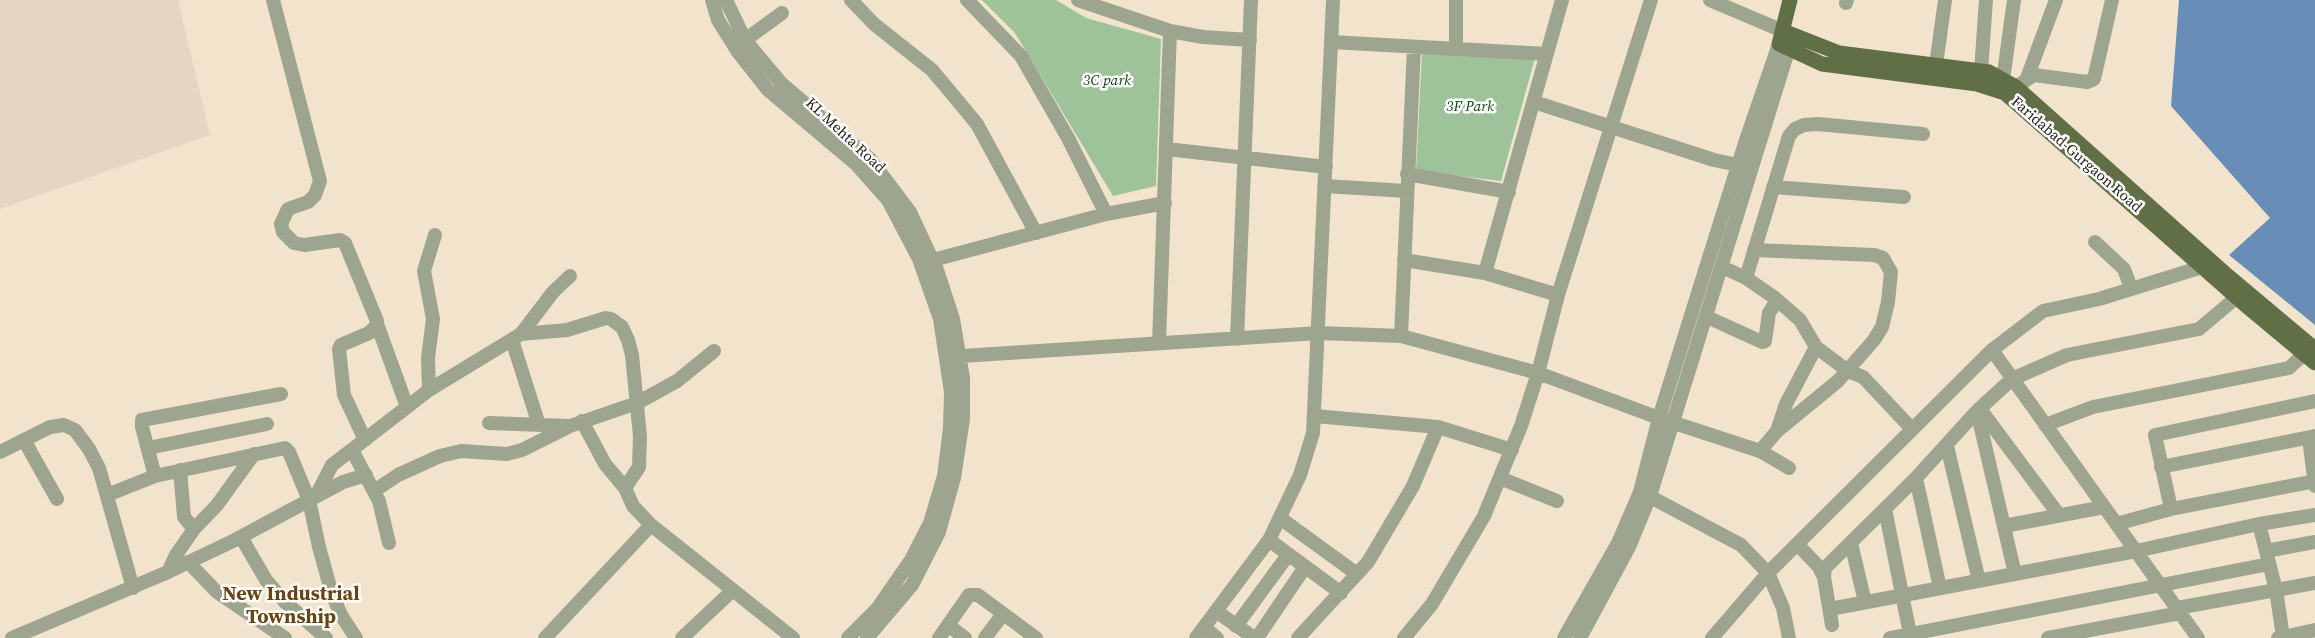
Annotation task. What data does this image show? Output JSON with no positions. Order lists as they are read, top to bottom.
{
  "streets": {
    "main road": ["Faridabad-Gurgaon Road"],
    "street": ["KL Mehta Road"]
  },
  "districts": ["New Industrial Township"],
  "parks": ["3C park", "3F Park"]
}
